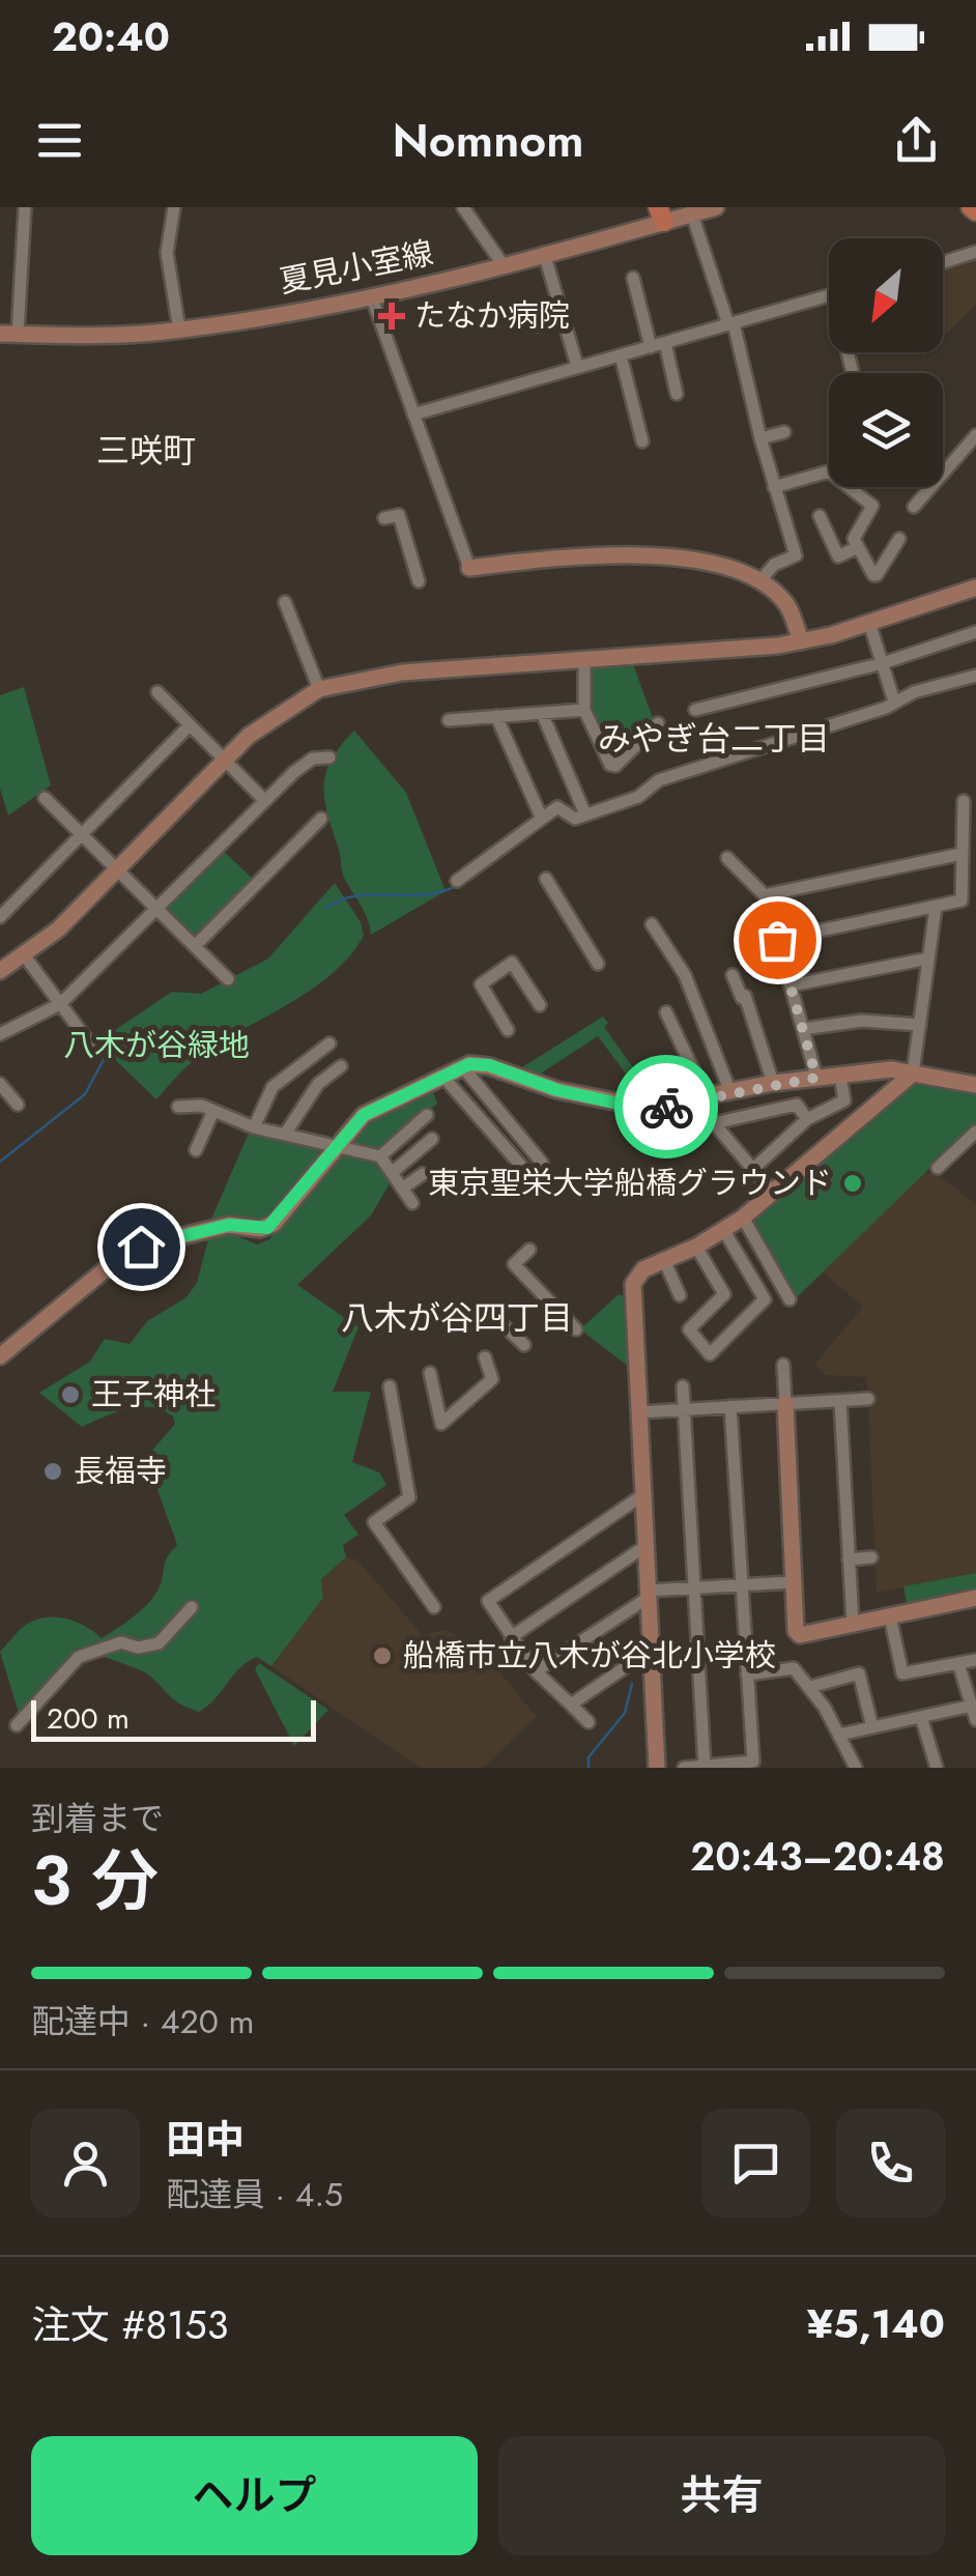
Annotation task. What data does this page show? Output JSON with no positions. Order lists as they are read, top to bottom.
{
  "streets": {
    "street": ["夏見小室線"]
  },
  "districts": ["三咲町", "みやぎ台二丁目", "八木が谷四丁目"],
  "parks": ["八木が谷緑地"],
  "places": {
    "health": ["たなか病院"],
    "other": [
      "東京聖栄大学船橋グラウンド",
      "王子神社",
      "長福寺",
      "船橋市立八木が谷北小学校"
    ]
  },
  "scale_bar": "200 m",
  "north": "bottom left",
  "page": {
    "status": "20:40",
    "header": "Nomnom",
    "scale": "200 m",
    "heading": ["3 分", "到着まで", "20:43–20:48"],
    "panel": [
      "田中",
      "配達員 · 4.5",
      "注文 #8153",
      "¥5,140"
    ],
    "bar": "配達中 · 420 m",
    "buttons": ["ヘルプ", "共有"]
  }
}
